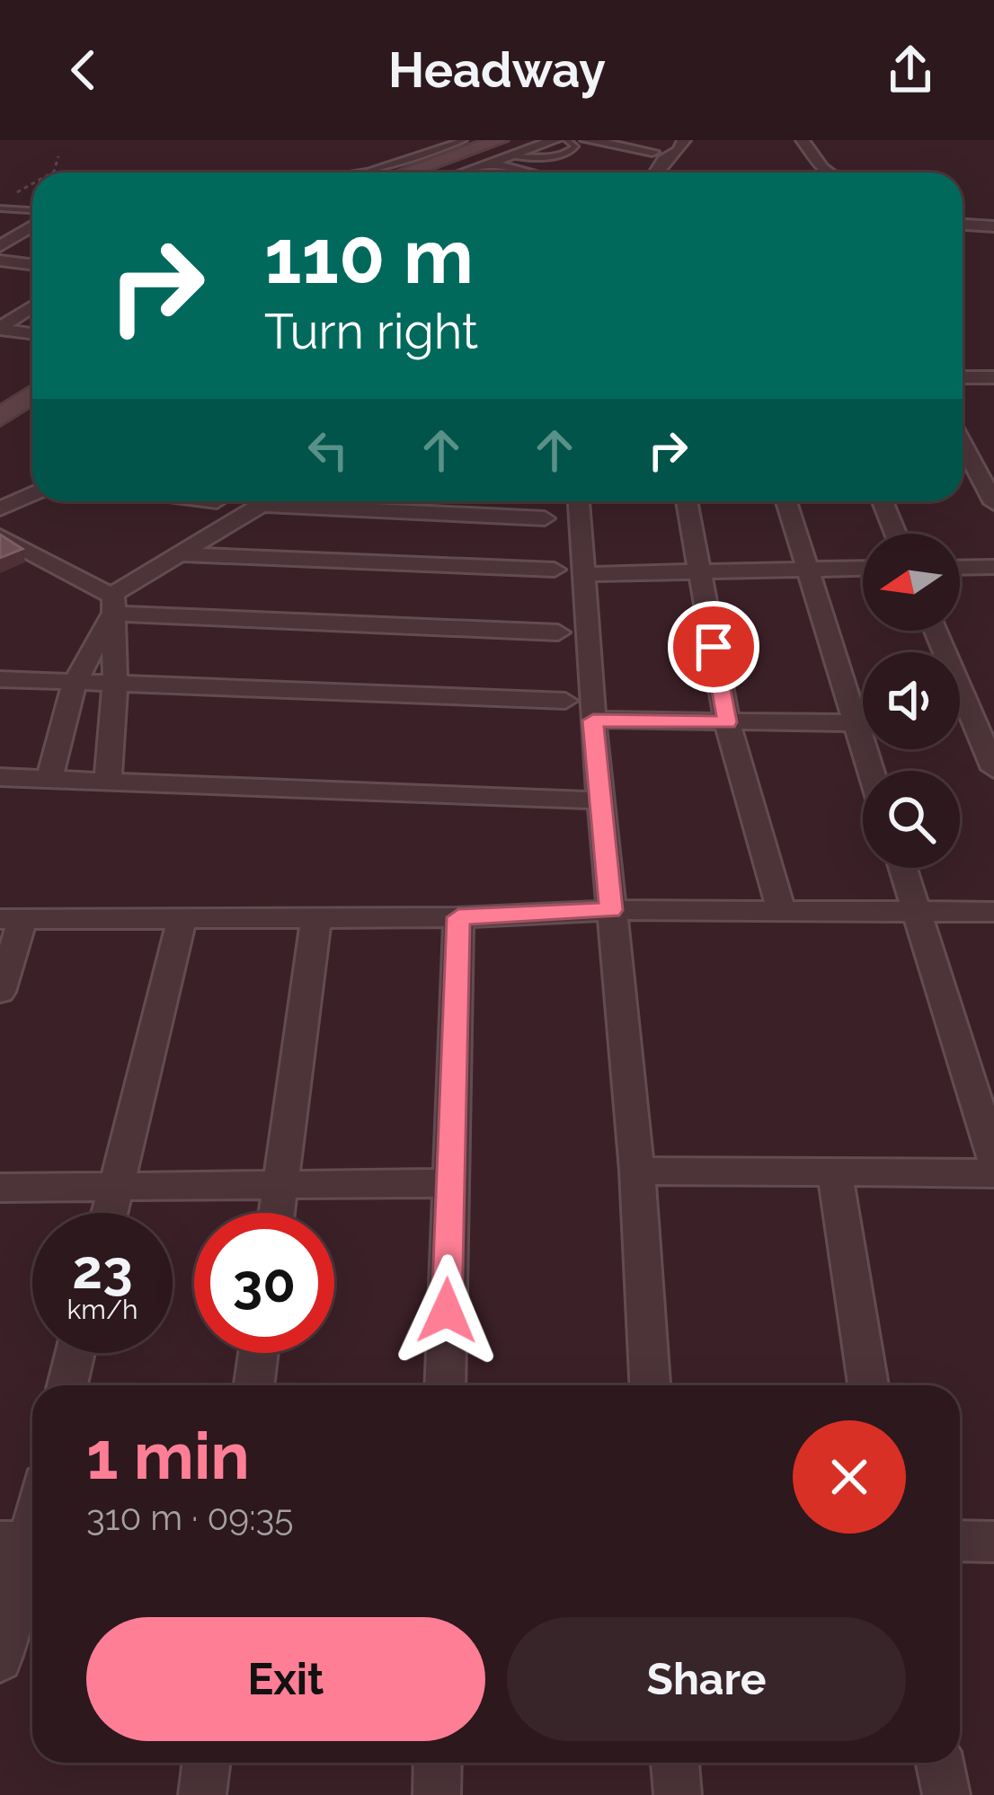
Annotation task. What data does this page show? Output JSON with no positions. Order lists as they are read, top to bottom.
{
  "north": "left",
  "page": {
    "header": "Headway",
    "turn": ["110 m", "Turn right"],
    "speed": "23 km/h",
    "limit": "30",
    "heading": ["1 min", "310 m · 09:35"],
    "buttons": ["Exit", "Share"]
  }
}
